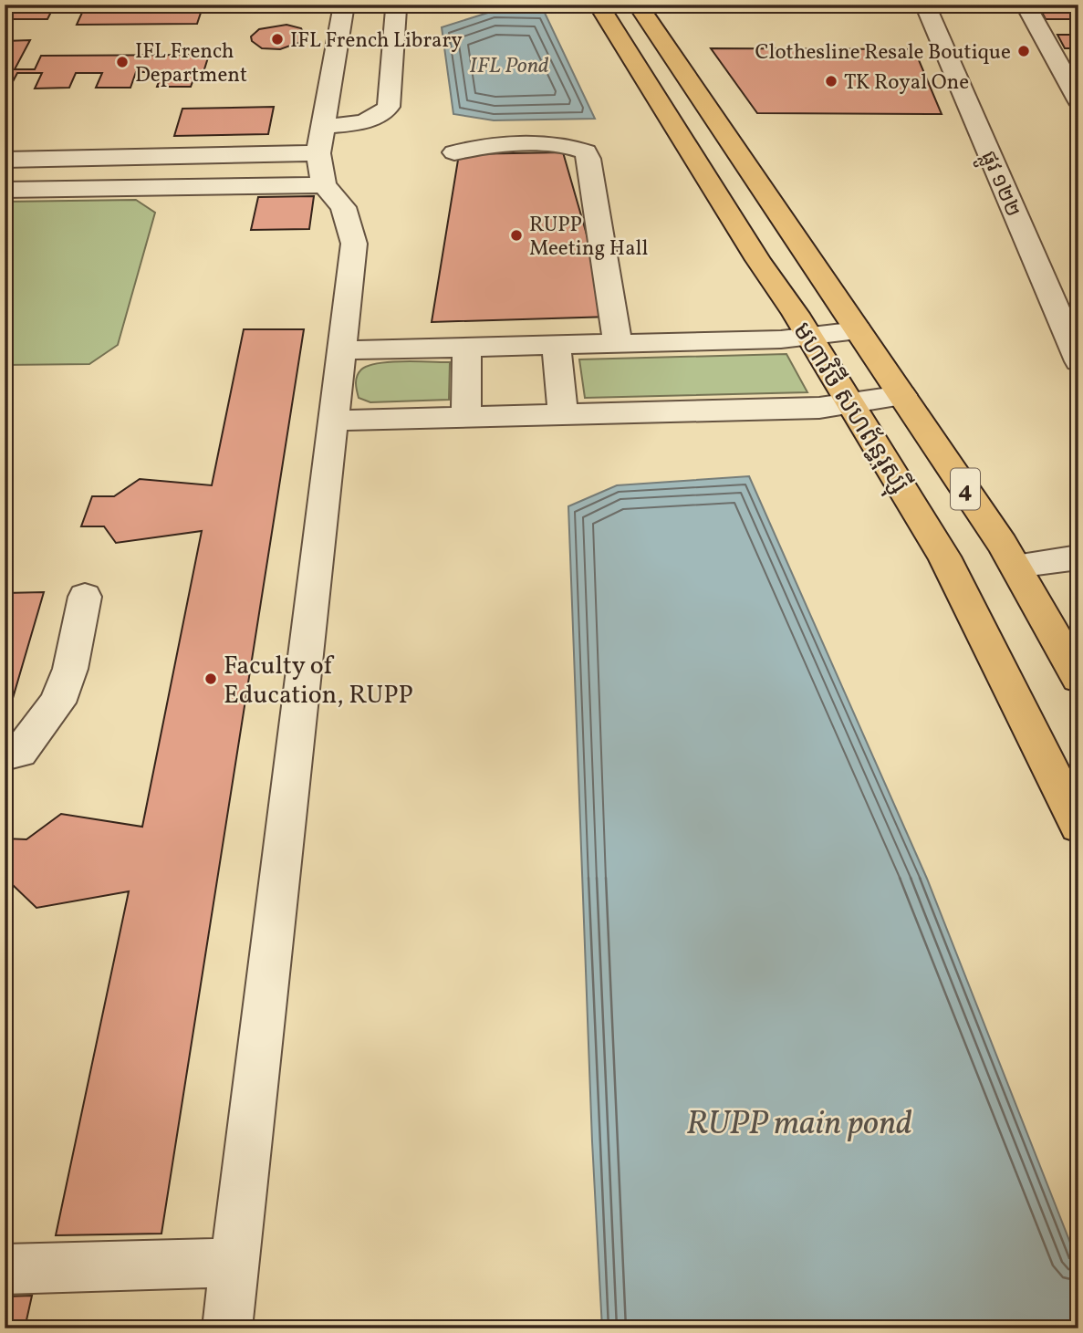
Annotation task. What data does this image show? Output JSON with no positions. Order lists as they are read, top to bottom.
{
  "streets": {
    "highway": ["មហាវិថី សហព័ន្ធរុស្ស៊ី", "4"],
    "street": ["ផ្លូវ ១២២"]
  },
  "water": ["IFL Pond", "RUPP main pond"],
  "places": [
    "IFL French Library",
    "Clothesline Resale Boutique",
    "IFL French Department",
    "TK Royal One",
    "RUPP Meeting Hall",
    "Faculty of Education, RUPP"
  ]
}
